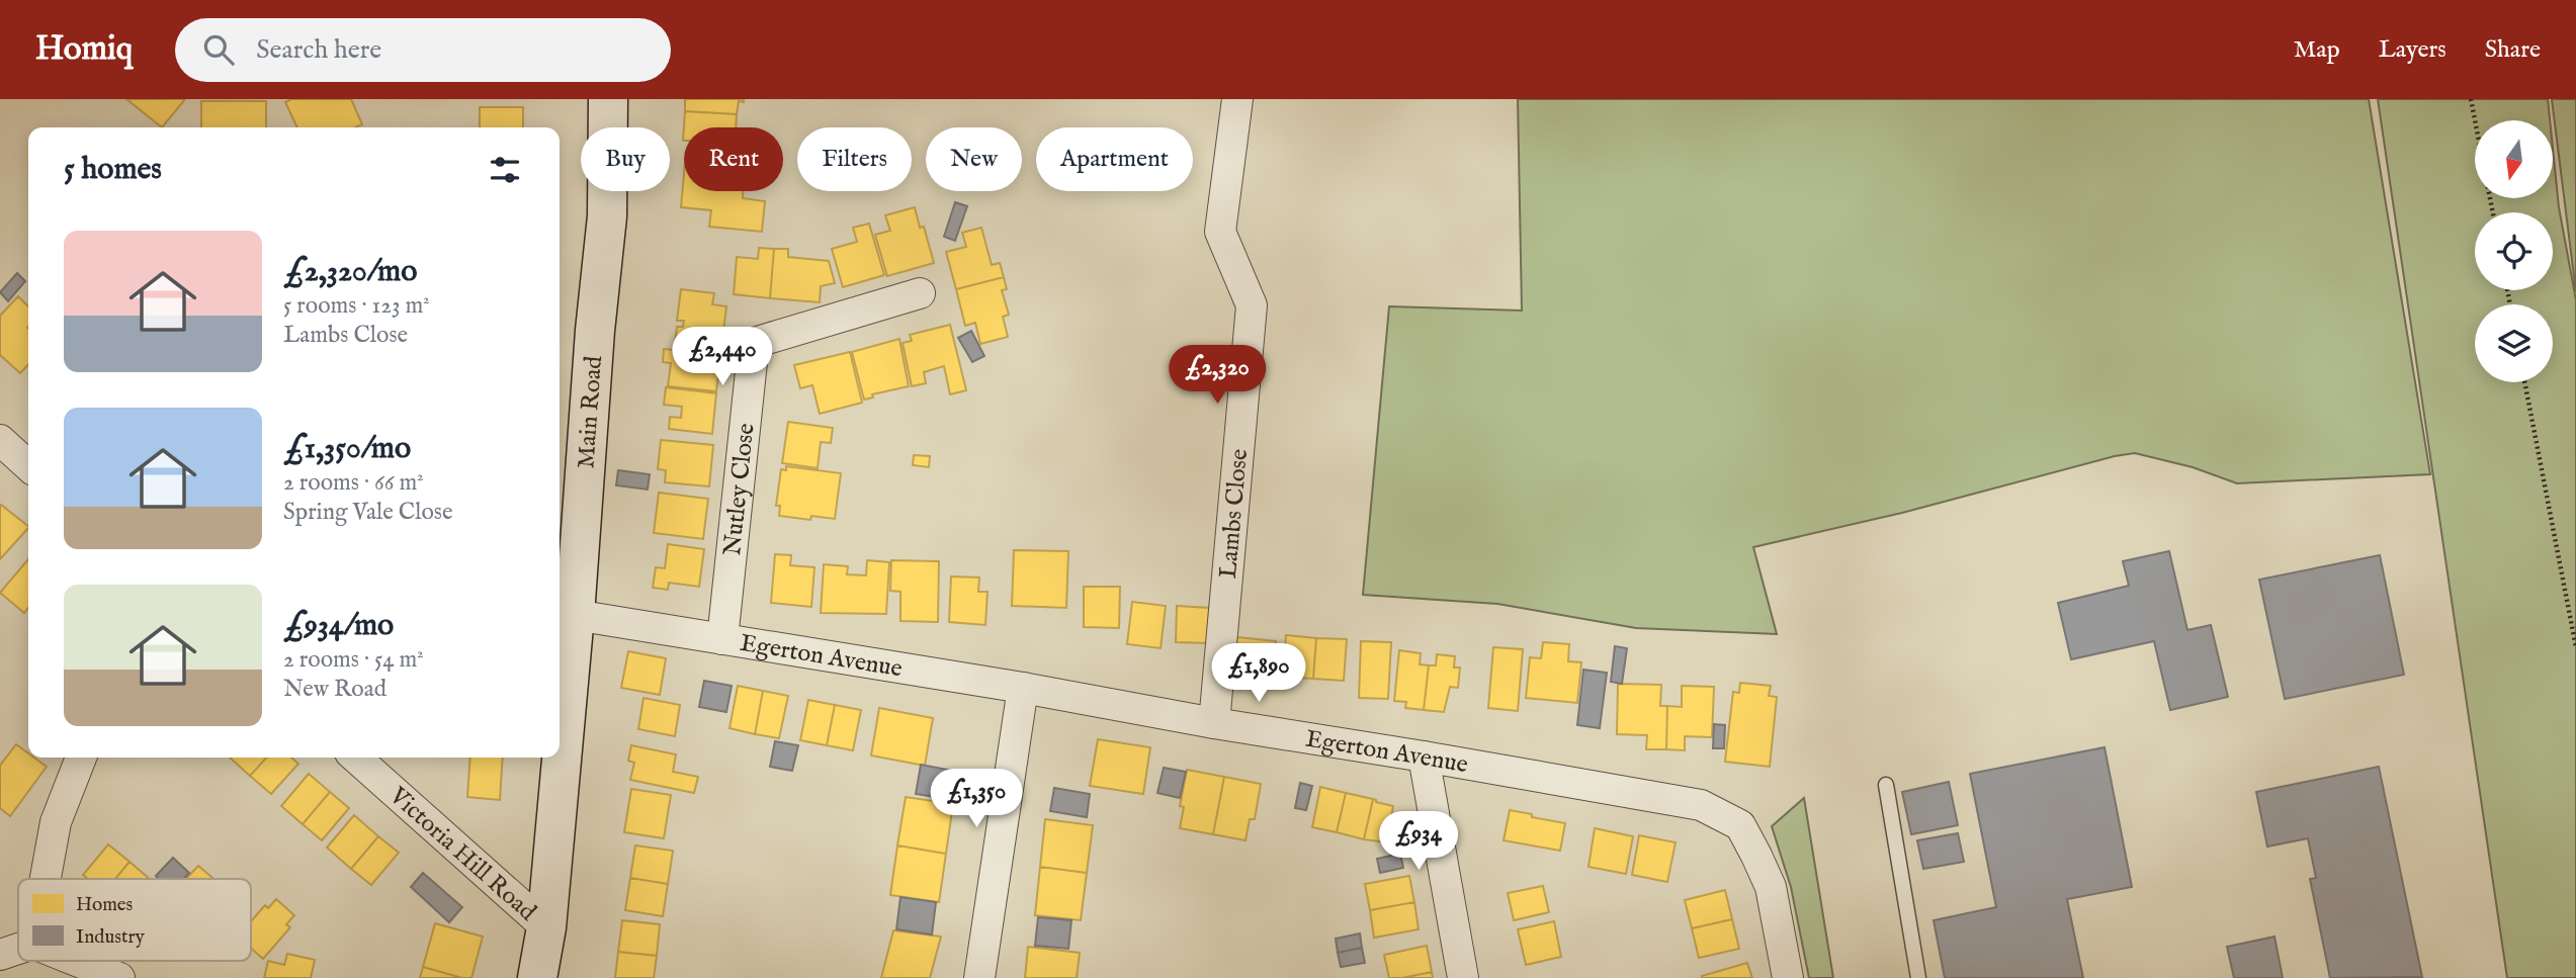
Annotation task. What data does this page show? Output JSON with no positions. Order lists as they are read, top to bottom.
{
  "streets": {
    "main road": ["Main Road"],
    "street": [
      "Nutley Close",
      "Lambs Close",
      "Egerton Avenue",
      "Victoria Hill Road"
    ]
  },
  "crossings": [
    ["Main Road", "Egerton Avenue"],
    ["Main Road", "Victoria Hill Road"],
    ["Nutley Close", "Egerton Avenue"],
    ["Lambs Close", "Egerton Avenue"]
  ],
  "legend": ["Homes", "Industry"],
  "north": "bottom",
  "page": {
    "header": "Homiq",
    "search": "Search here",
    "nav": ["Map", "Layers", "Share"],
    "chip": [
      "Buy",
      "Rent",
      "Filters",
      "New",
      "Apartment"
    ],
    "heading": "5 homes",
    "list": [
      {
        "name": "£2,320/mo",
        "note": "5 rooms · 123 m² · Lambs Close"
      },
      {
        "name": "£1,350/mo",
        "note": "2 rooms · 66 m² · Spring Vale Close"
      },
      {
        "name": "£934/mo",
        "note": "2 rooms · 54 m² · New Road"
      }
    ],
    "price": [
      "£2,440",
      "£2,320",
      "£1,890",
      "£1,350",
      "£934"
    ]
  }
}
